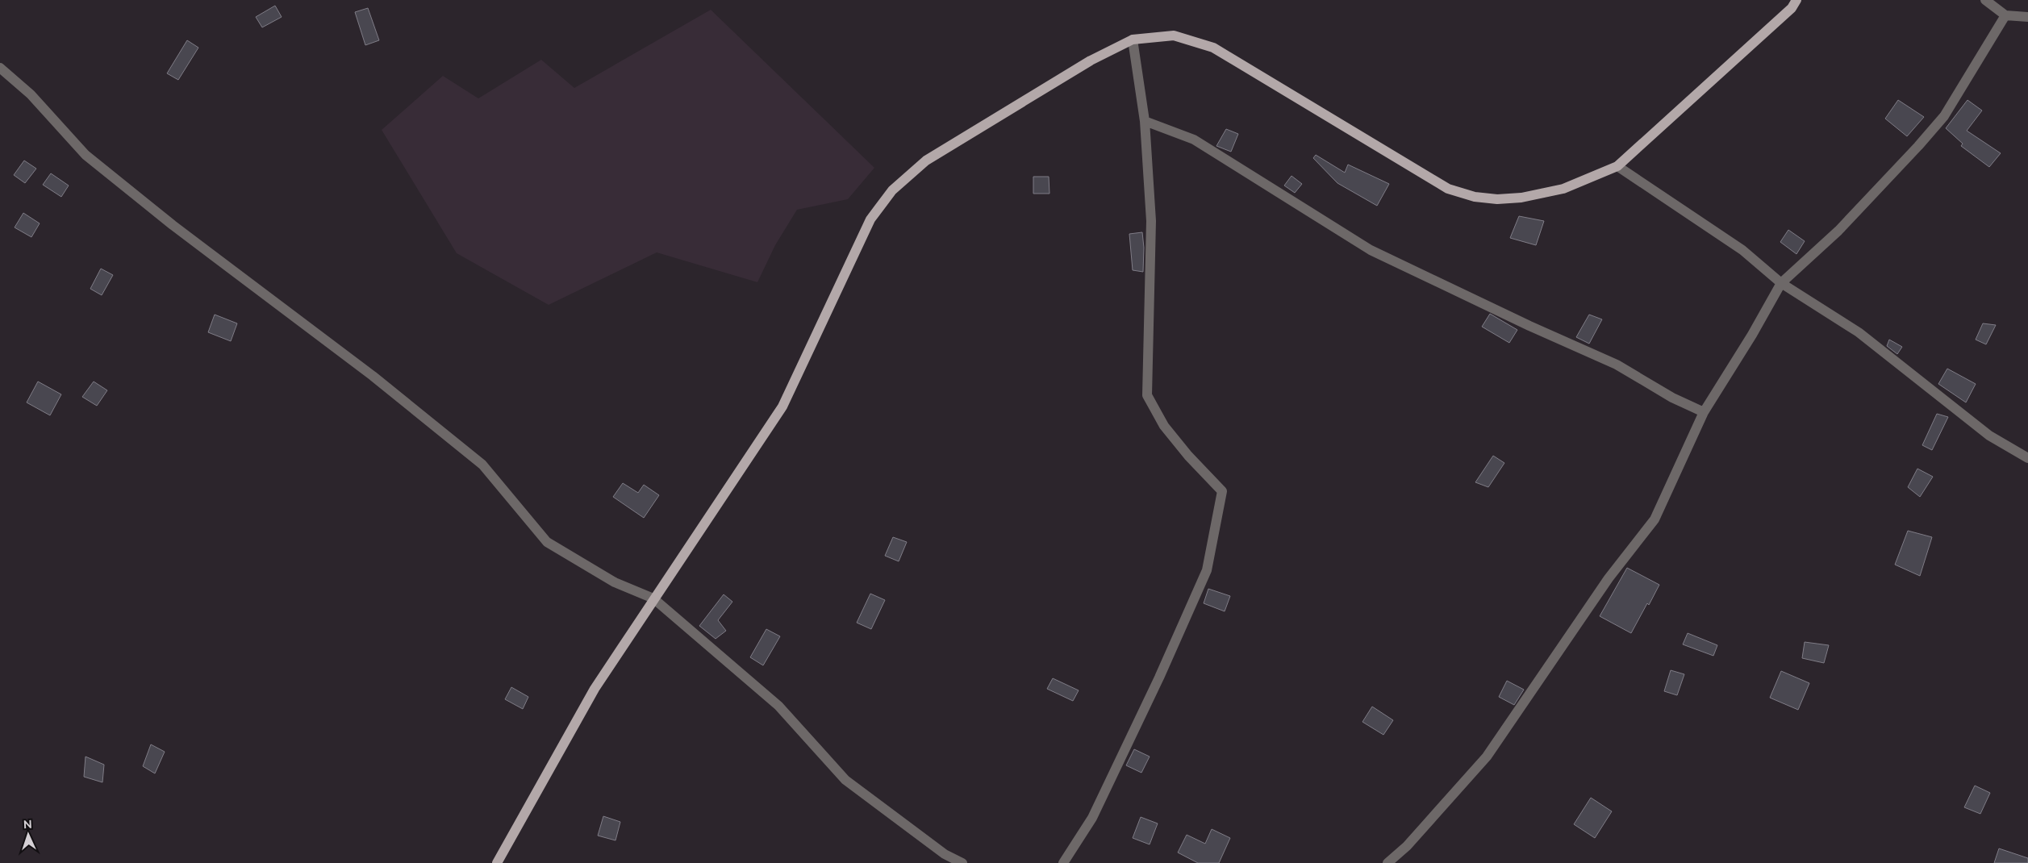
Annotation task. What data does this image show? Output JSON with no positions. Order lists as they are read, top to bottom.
{
  "north": "top"
}
